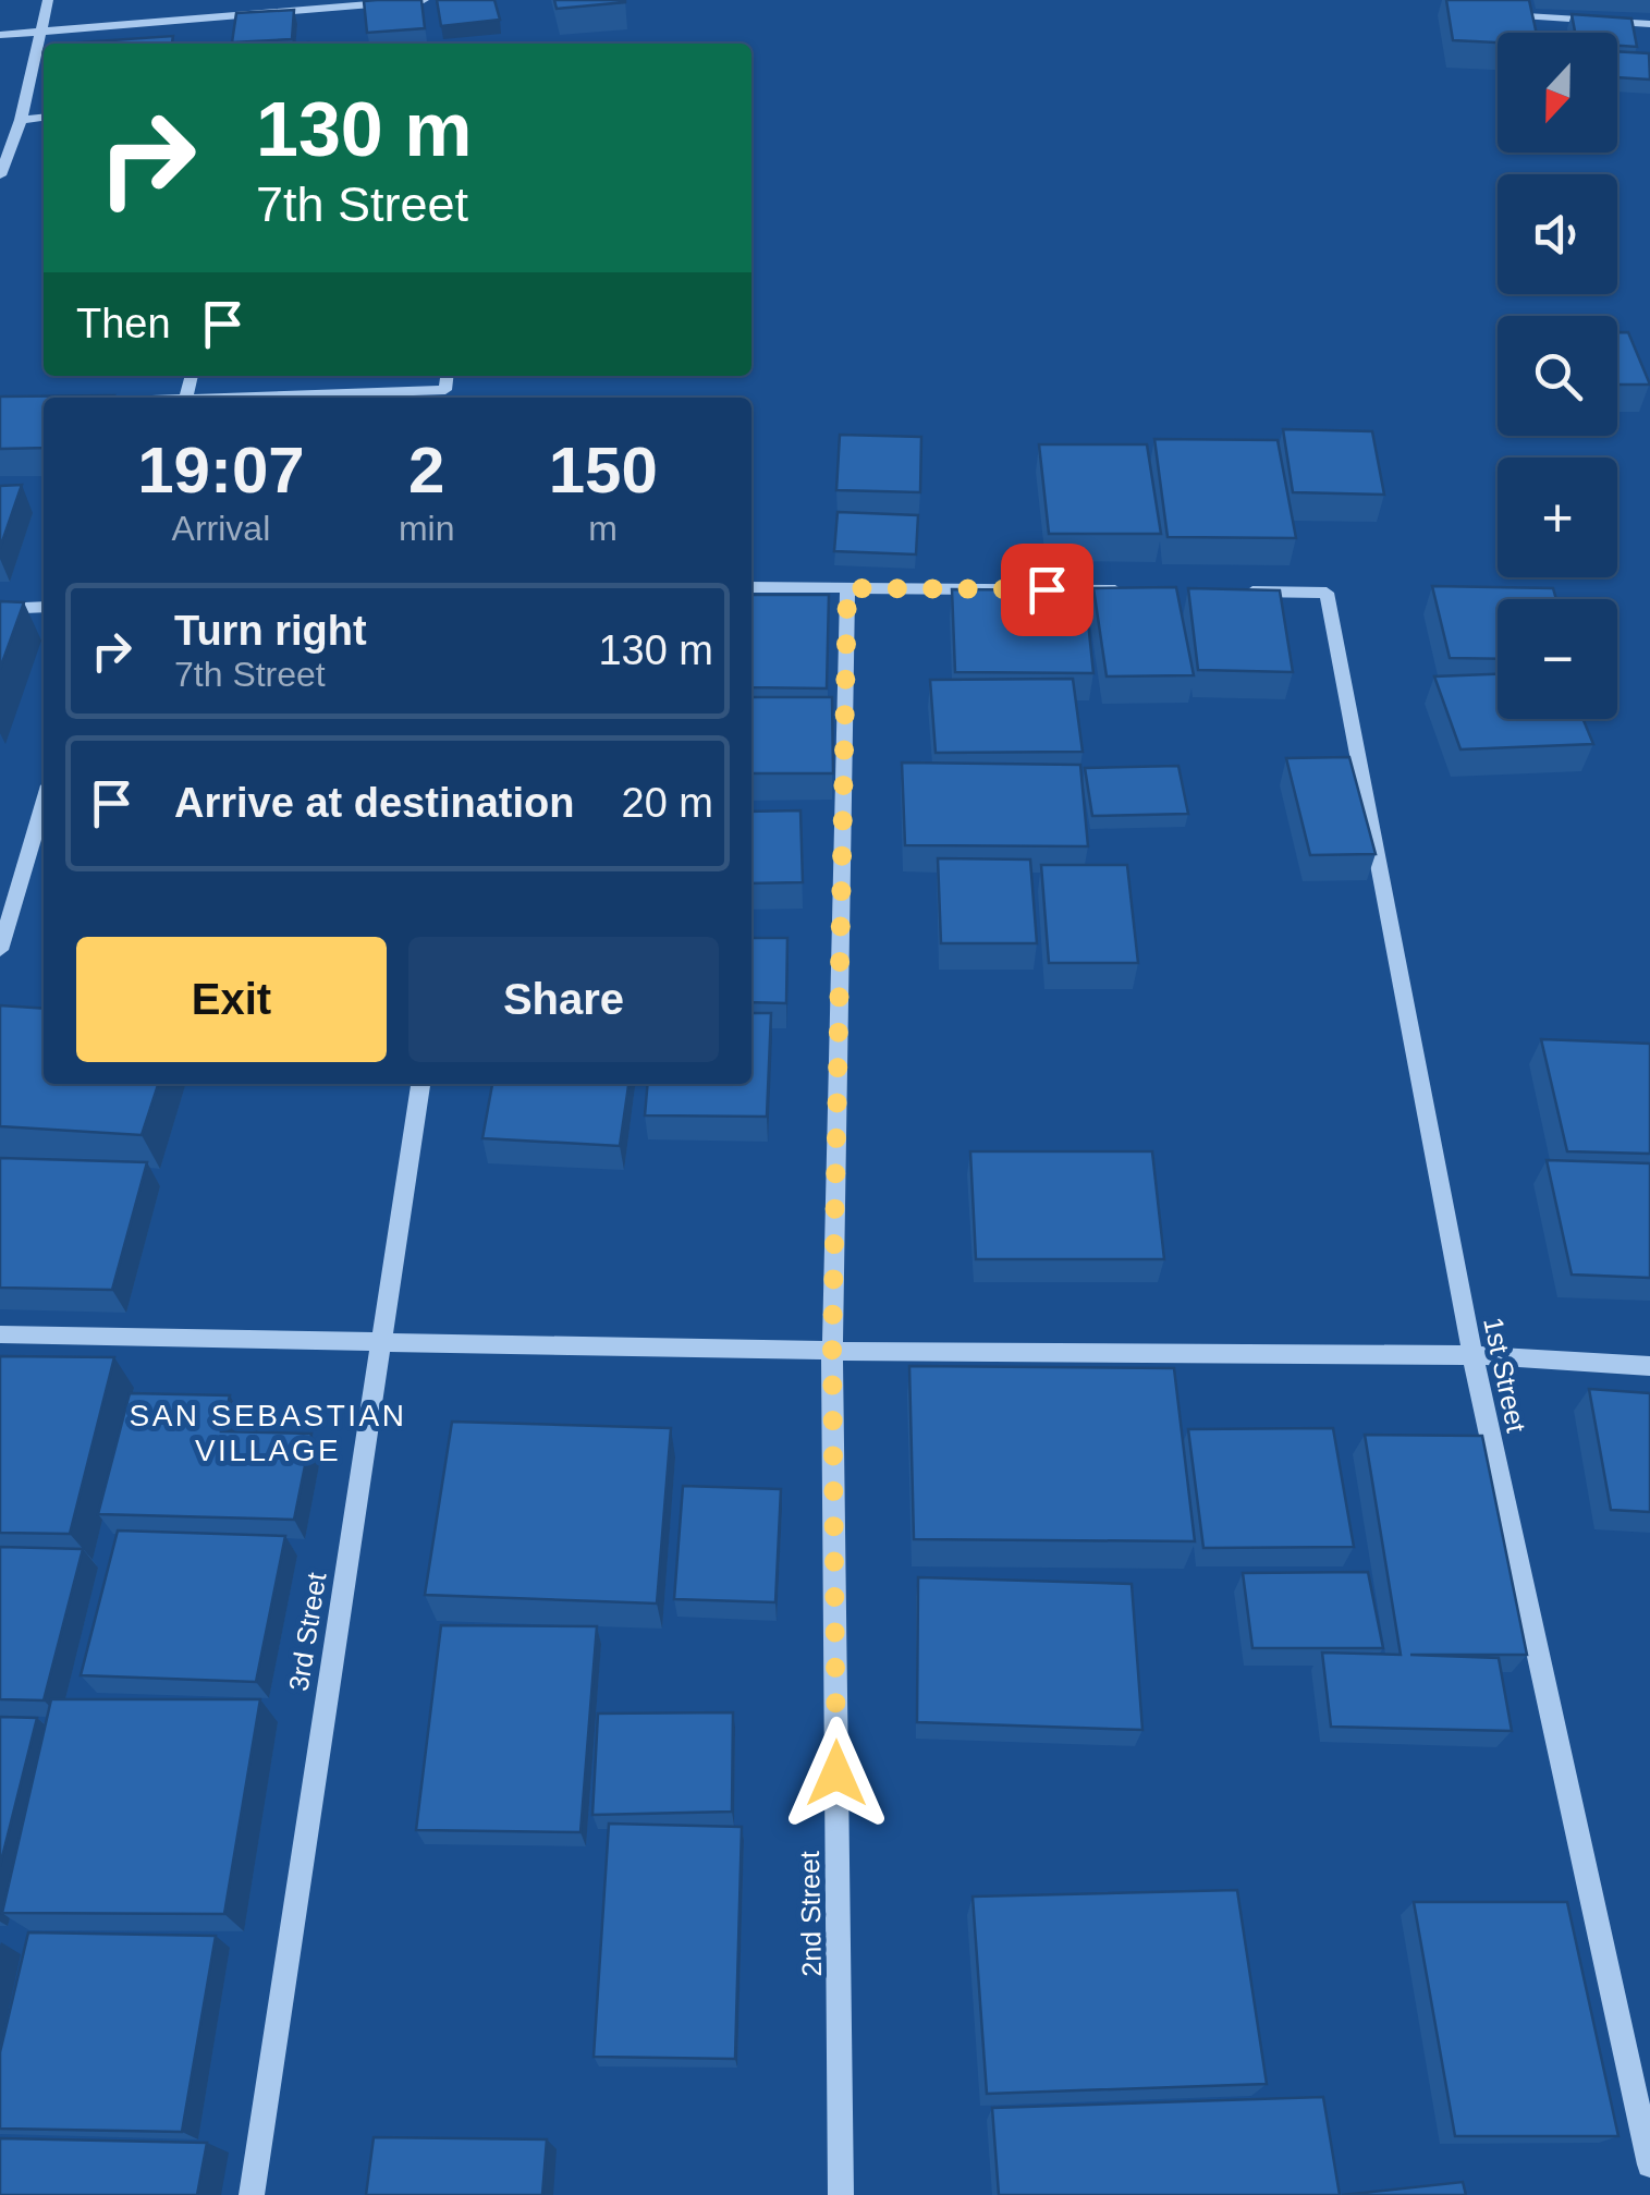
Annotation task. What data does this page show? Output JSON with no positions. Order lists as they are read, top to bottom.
{
  "streets": {
    "street": ["1st Street", "3rd Street", "2nd Street"]
  },
  "districts": ["SAN SEBASTIAN VILLAGE"],
  "north": "bottom",
  "page": {
    "map_buttons": ["+", "−"],
    "turn": ["130 m", "7th Street"],
    "then": "Then",
    "eta": [
      "19:07",
      "Arrival",
      "2",
      "min",
      "150",
      "m"
    ],
    "list": [
      {
        "name": "Turn right",
        "note": "7th Street",
        "value": "130 m"
      },
      {
        "name": "Arrive at destination",
        "value": "20 m"
      }
    ],
    "buttons": ["Exit", "Share"]
  }
}
